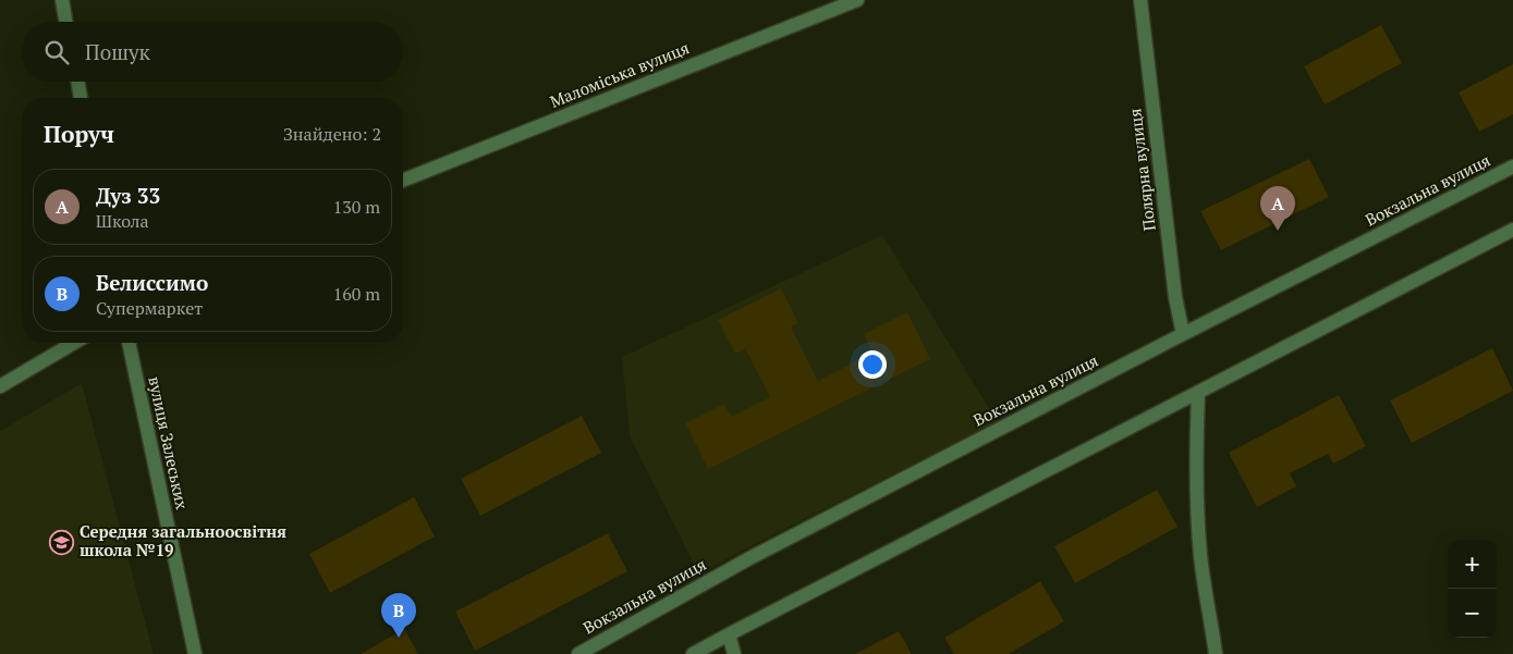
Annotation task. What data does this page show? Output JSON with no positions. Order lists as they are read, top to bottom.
{
  "streets": {
    "street": [
      "Маломіська вулиця",
      "Полярна вулиця",
      "Вокзальна вулиця",
      "вулиця Залеських"
    ]
  },
  "crossings": [
    ["Полярна вулиця", "Вокзальна вулиця"]
  ],
  "places": {
    "school or university": ["Середня загальноосвітня школа №19"]
  },
  "page": {
    "search": "Пошук",
    "heading": ["Поруч", "Знайдено: 2"],
    "list": [
      {
        "mark": "A",
        "name": "Дуз 33",
        "note": "Школа",
        "value": "130 m"
      },
      {
        "mark": "B",
        "name": "Белиссимо",
        "note": "Супермаркет",
        "value": "160 m"
      }
    ],
    "pins": ["A", "B"],
    "map_buttons": ["+", "−"]
  }
}
